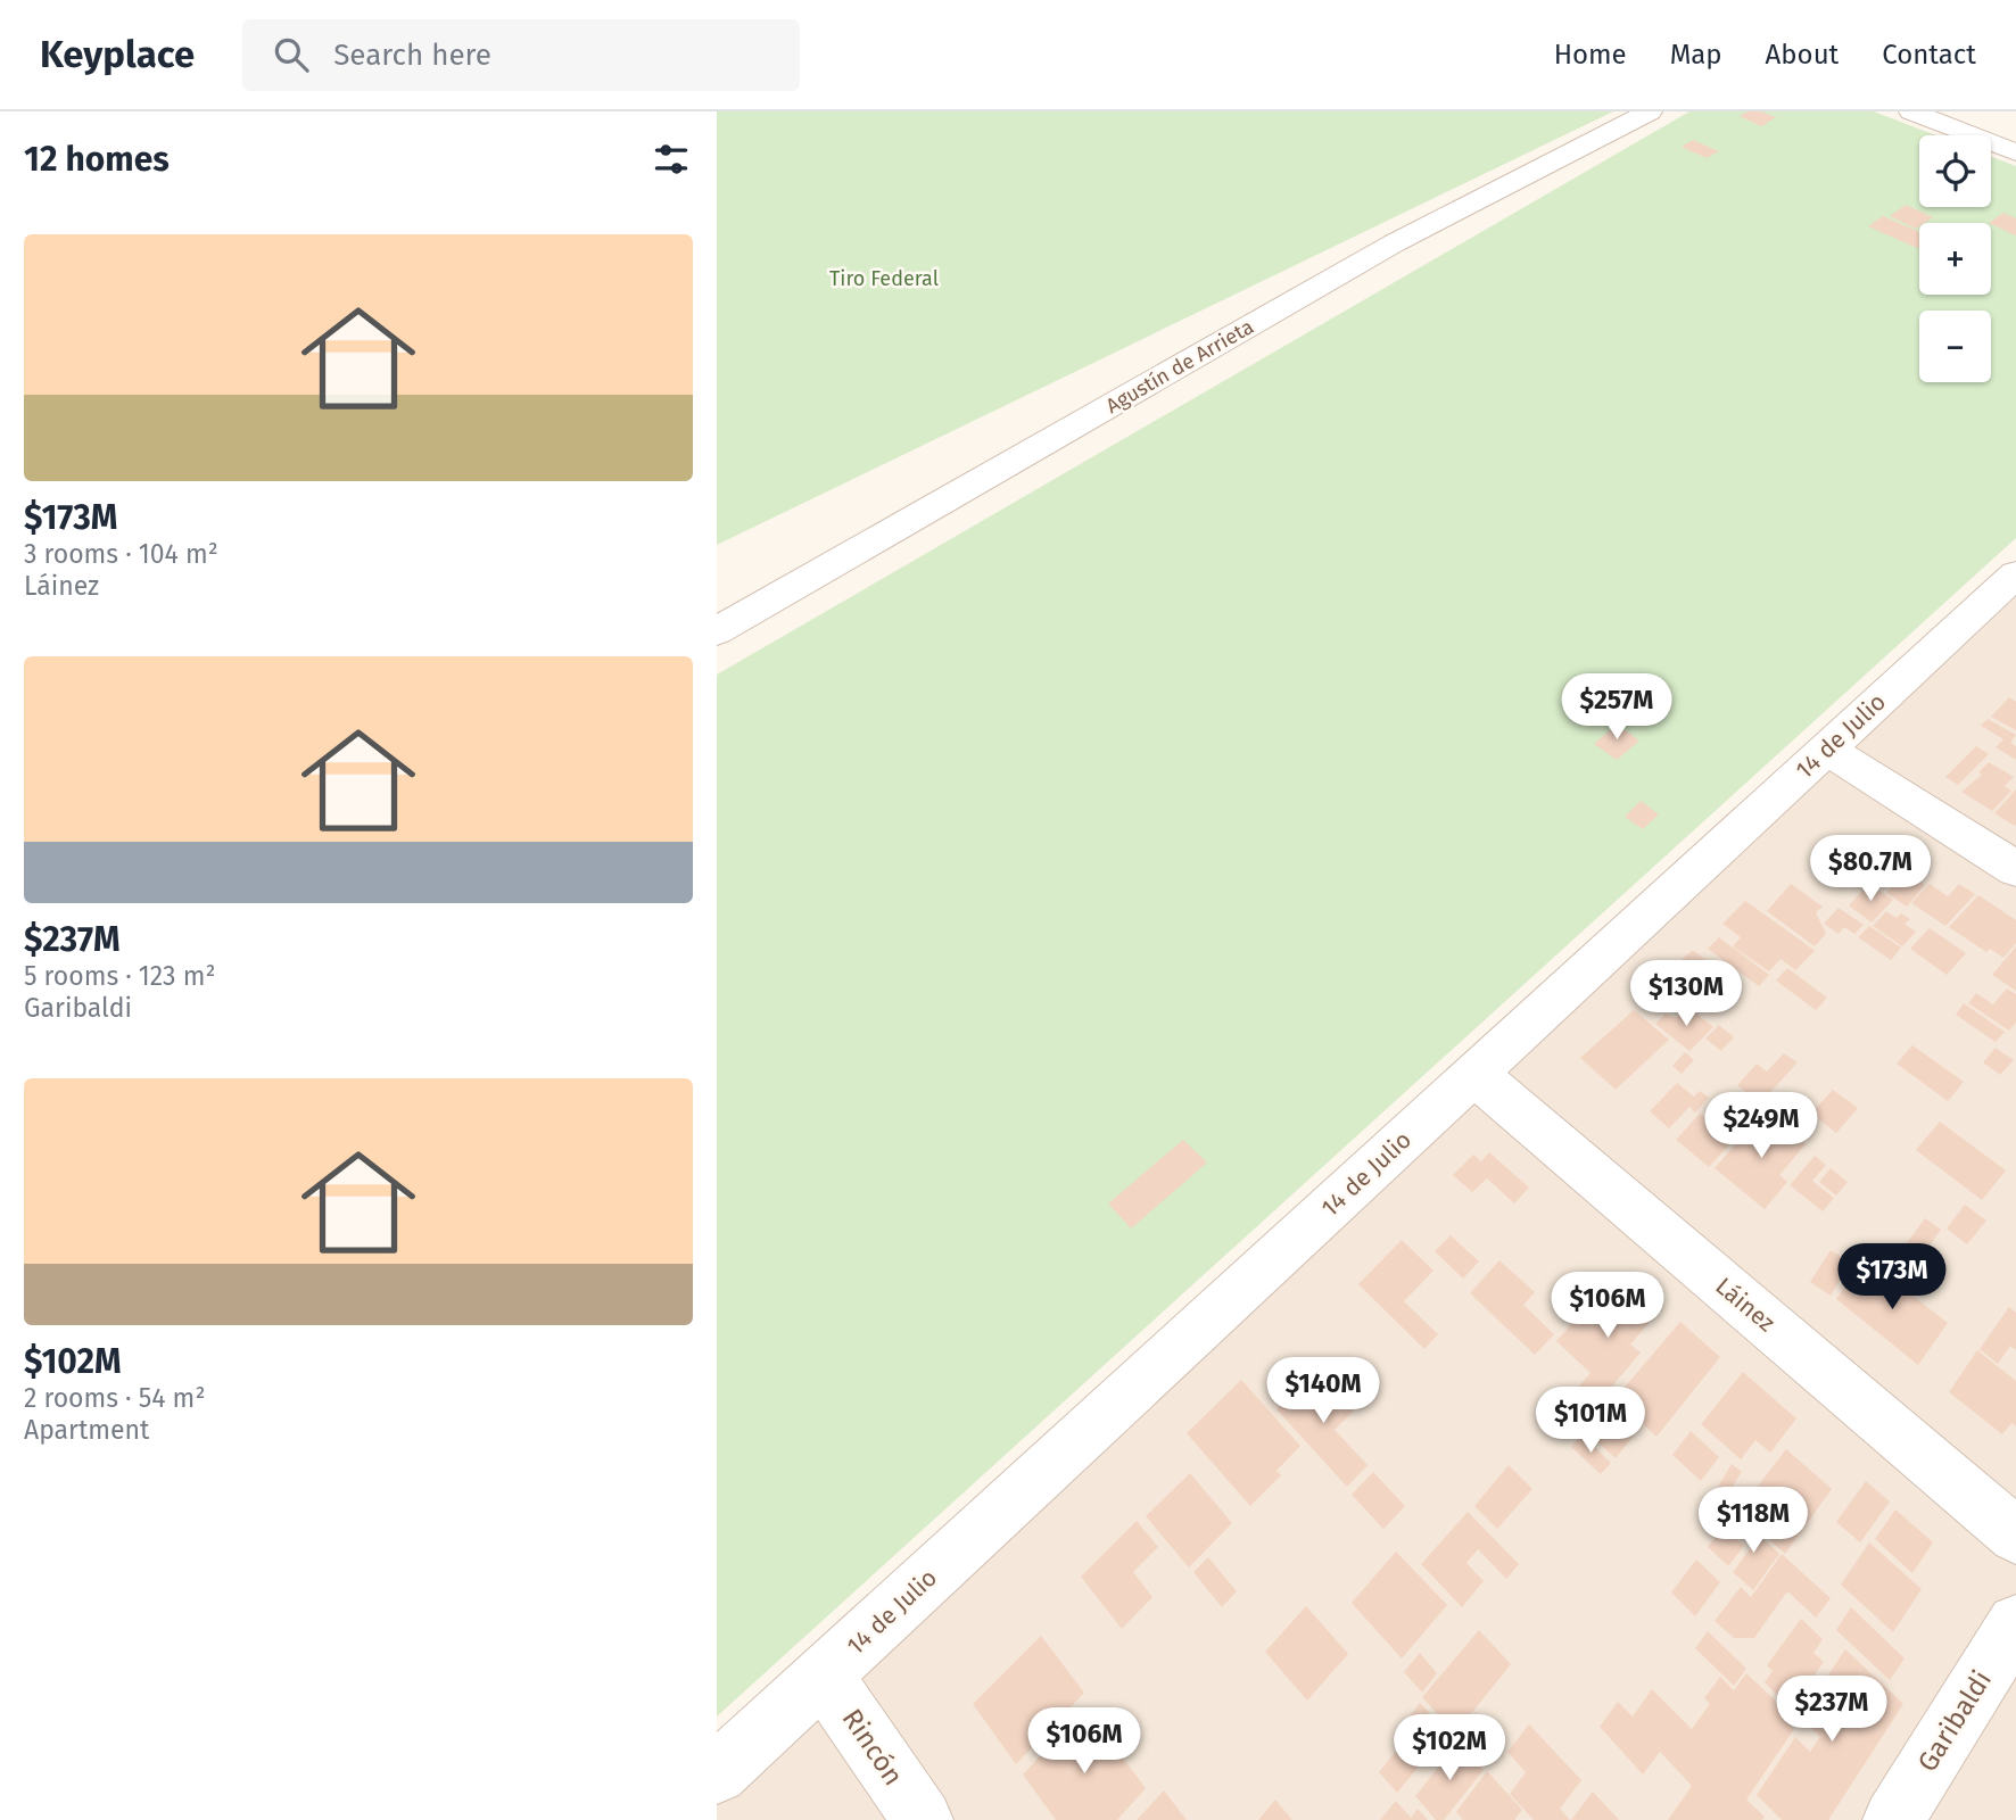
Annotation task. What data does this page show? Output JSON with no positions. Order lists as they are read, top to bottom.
{
  "streets": {
    "street": [
      "Agustín de Arrieta",
      "14 de Julio",
      "Láinez",
      "Garibaldi",
      "Rincón"
    ]
  },
  "crossings": [
    ["14 de Julio", "Láinez"],
    ["14 de Julio", "Rincón"]
  ],
  "parks": ["Tiro Federal"],
  "page": {
    "header": "Keyplace",
    "search": "Search here",
    "nav": [
      "Home",
      "Map",
      "About",
      "Contact"
    ],
    "heading": "12 homes",
    "map_buttons": ["+", "−"],
    "list": [
      {
        "name": "$173M",
        "note": "3 rooms · 104 m² · Láinez"
      },
      {
        "name": "$237M",
        "note": "5 rooms · 123 m² · Garibaldi"
      },
      {
        "name": "$102M",
        "note": "2 rooms · 54 m² · Apartment"
      }
    ],
    "price": [
      "$257M",
      "$80.7M",
      "$130M",
      "$249M",
      "$173M",
      "$106M",
      "$140M",
      "$101M",
      "$118M",
      "$237M",
      "$106M",
      "$102M"
    ]
  }
}
